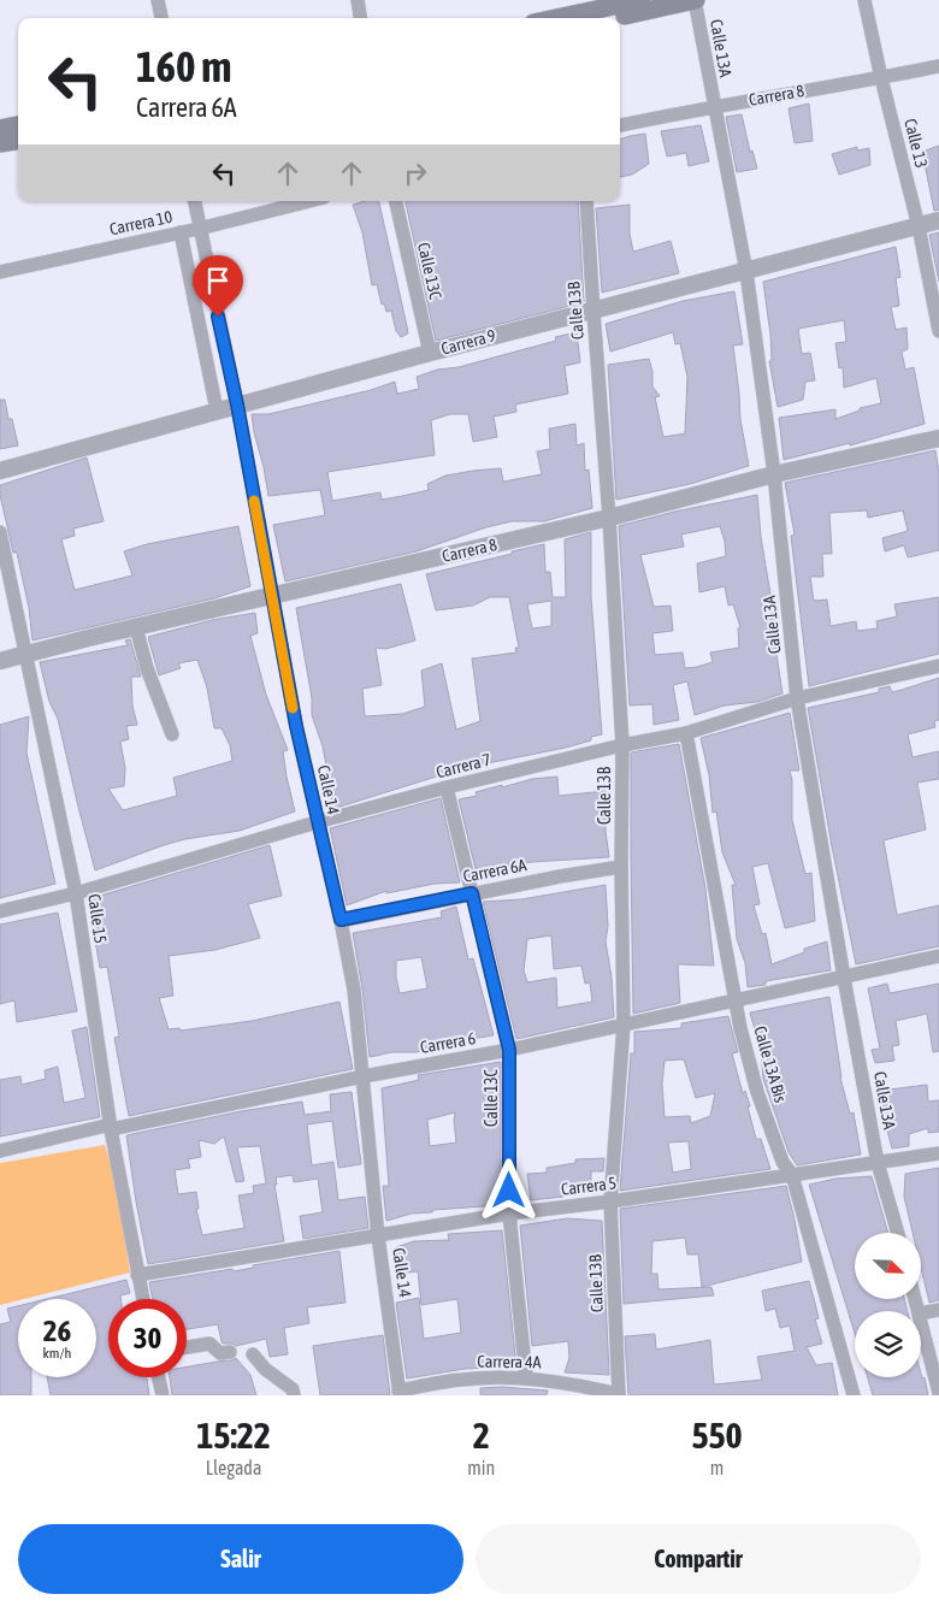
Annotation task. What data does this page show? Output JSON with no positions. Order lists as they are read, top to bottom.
{
  "streets": {
    "street": [
      "Calle 13A",
      "Carrera 8",
      "Calle 13",
      "Carrera 10",
      "Calle 13C",
      "Calle 13B",
      "Carrera 9",
      "Carrera 7",
      "Calle 14",
      "Carrera 6A",
      "Calle 15",
      "Carrera 6",
      "Calle 13A Bis",
      "Carrera 5",
      "Carrera 4A"
    ]
  },
  "crossings": [
    ["Calle 13A", "Carrera 8"],
    ["Calle 13A", "Carrera 9"],
    ["Calle 13A", "Carrera 7"],
    ["Calle 13A", "Carrera 6"],
    ["Calle 13A", "Carrera 5"],
    ["Carrera 8", "Calle 13"],
    ["Carrera 8", "Calle 13B"],
    ["Carrera 8", "Calle 14"],
    ["Carrera 8", "Calle 15"],
    ["Calle 13", "Carrera 9"],
    ["Carrera 10", "Calle 14"],
    ["Calle 13C", "Carrera 9"],
    ["Calle 13C", "Carrera 7"],
    ["Calle 13C", "Carrera 6A"],
    ["Calle 13C", "Carrera 6"],
    ["Calle 13C", "Carrera 5"],
    ["Calle 13C", "Carrera 4A"],
    ["Calle 13B", "Carrera 9"],
    ["Calle 13B", "Carrera 7"],
    ["Calle 13B", "Carrera 6A"],
    ["Calle 13B", "Carrera 6"],
    ["Calle 13B", "Carrera 5"],
    ["Calle 13B", "Carrera 4A"],
    ["Carrera 9", "Calle 14"],
    ["Carrera 7", "Calle 14"],
    ["Carrera 7", "Calle 15"],
    ["Carrera 7", "Calle 13A Bis"],
    ["Calle 14", "Carrera 6A"],
    ["Calle 14", "Carrera 6"],
    ["Calle 14", "Carrera 5"],
    ["Calle 14", "Carrera 4A"],
    ["Calle 15", "Carrera 6"],
    ["Calle 15", "Carrera 5"],
    ["Carrera 6", "Calle 13A Bis"],
    ["Calle 13A Bis", "Carrera 5"]
  ],
  "north": "bottom right",
  "page": {
    "turn": ["160 m", "Carrera 6A"],
    "speed": "26 km/h",
    "limit": "30",
    "eta": [
      "15:22",
      "Llegada",
      "2",
      "min",
      "550",
      "m"
    ],
    "buttons": ["Salir", "Compartir"]
  }
}
